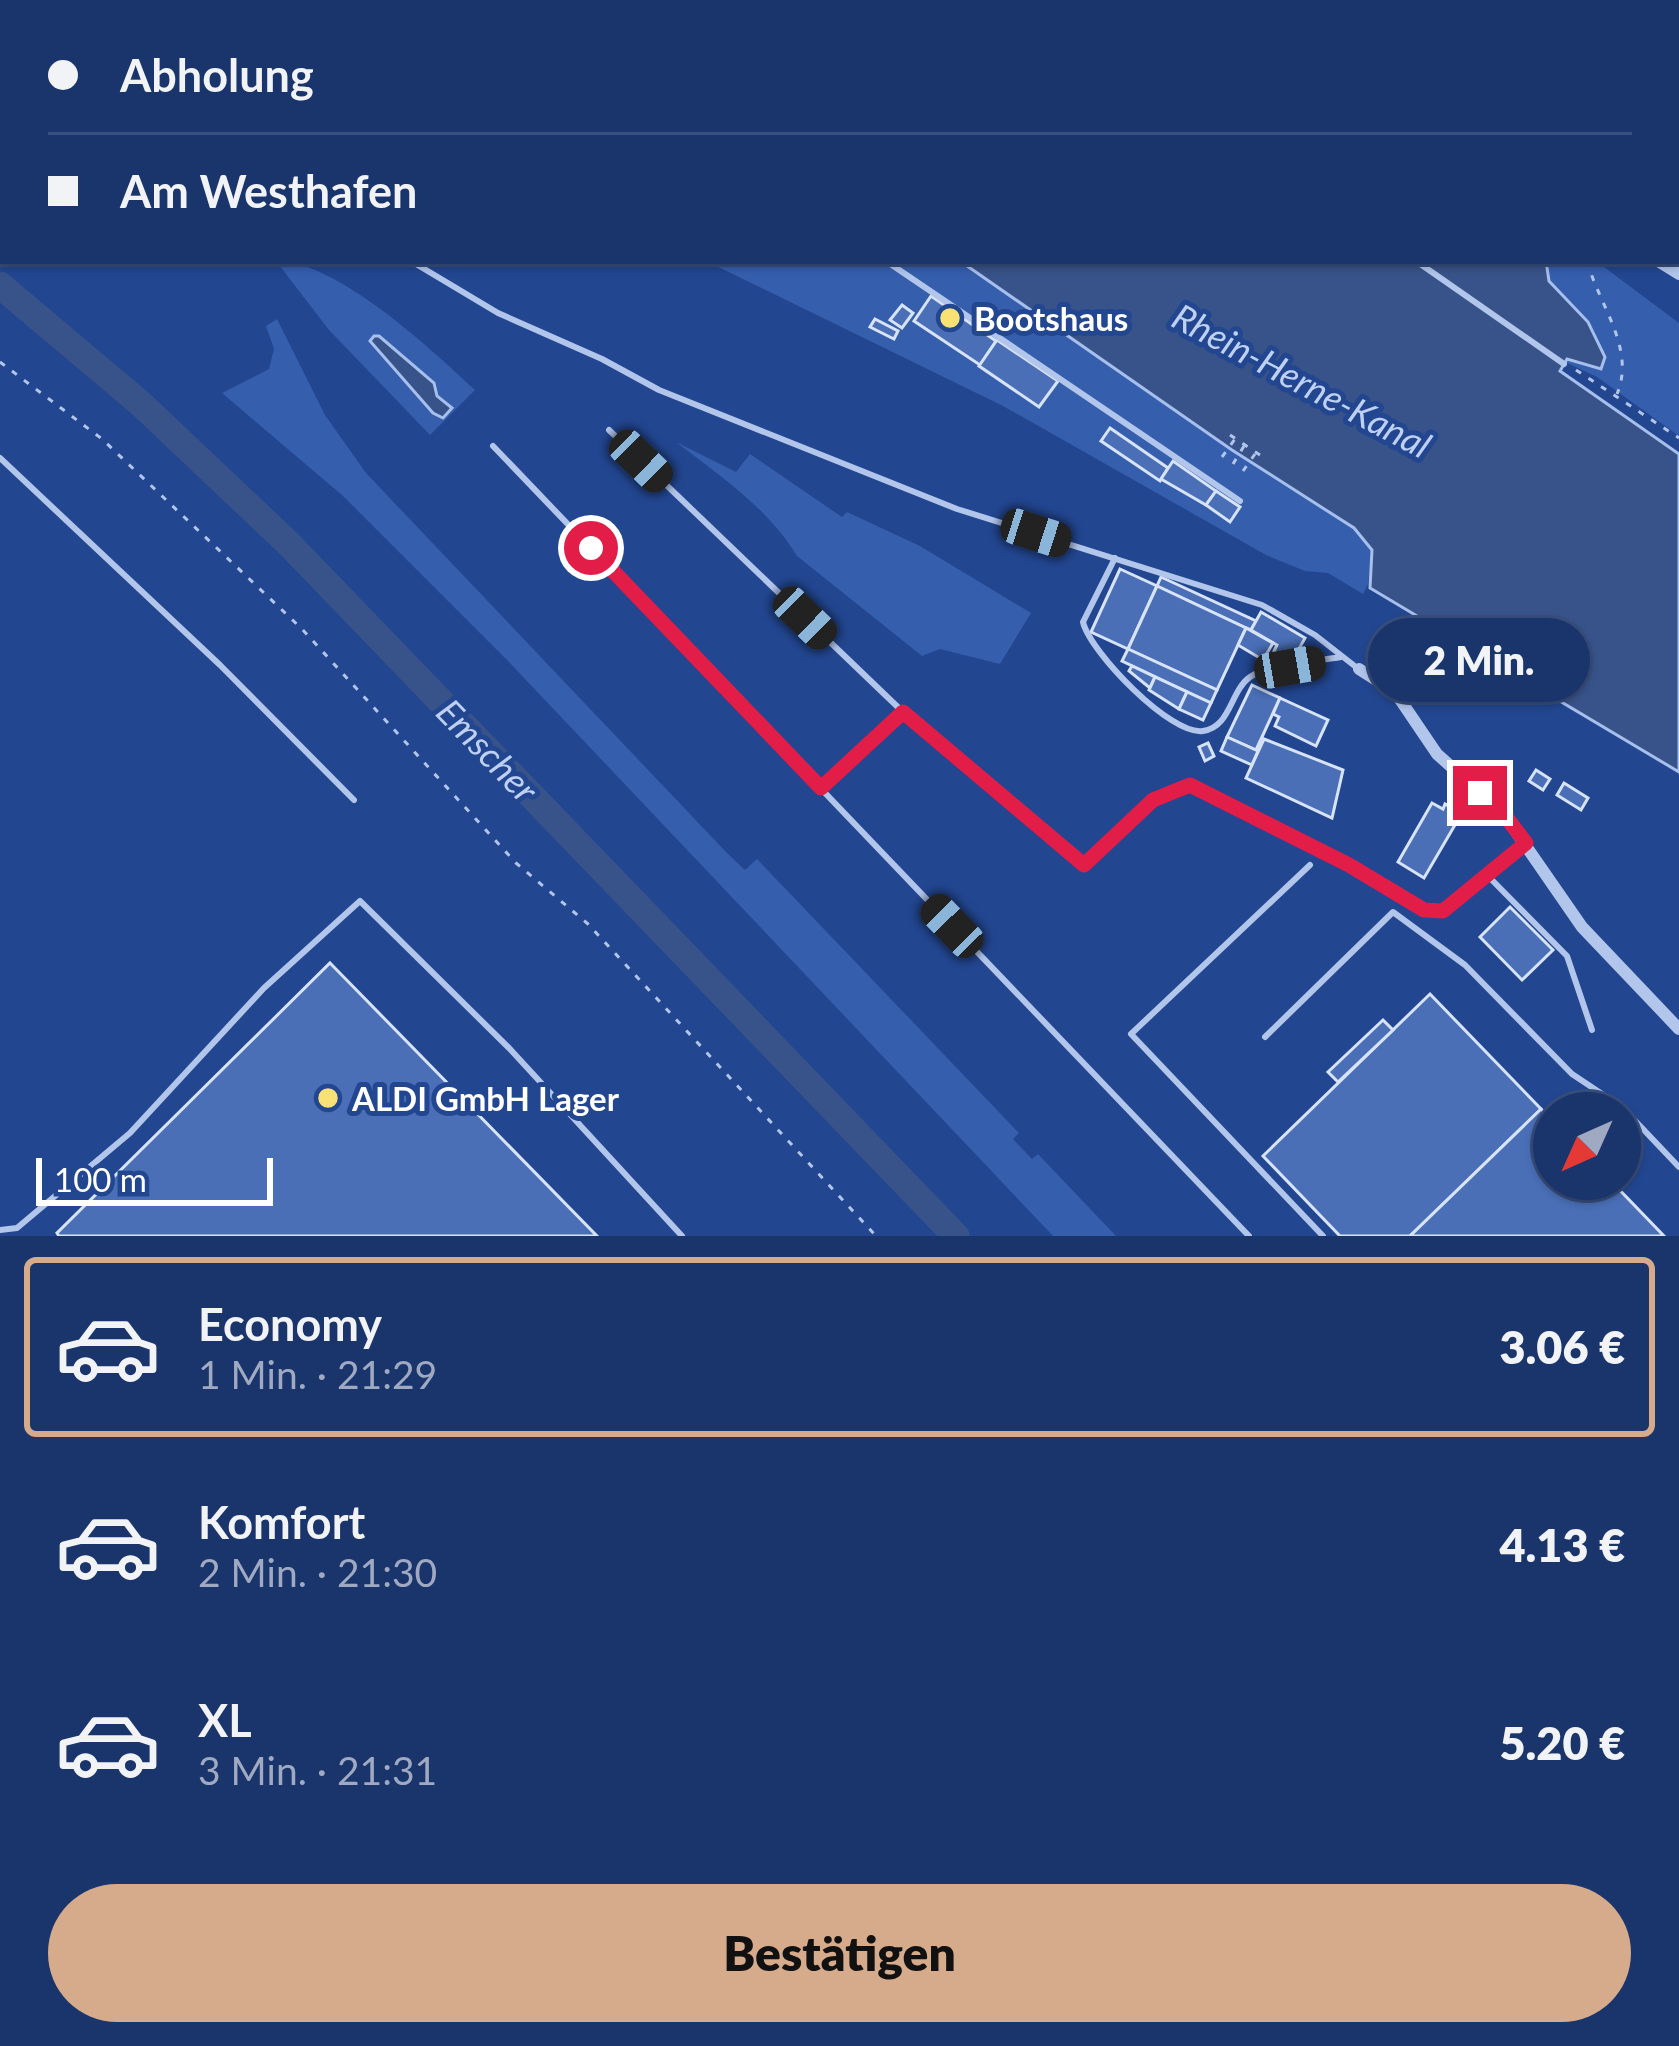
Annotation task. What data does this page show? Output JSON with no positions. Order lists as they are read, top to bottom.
{
  "water": ["Rhein-Herne-Kanal", "Emscher"],
  "places": ["Bootshaus", "ALDI GmbH Lager"],
  "scale_bar": "100 m",
  "north": "bottom left",
  "page": {
    "banner": ["Abholung", "Am Westhafen"],
    "bubble": "2 Min.",
    "scale": "100 m",
    "list": [
      {
        "name": "Economy",
        "note": "1 Min. · 21:29",
        "value": "3.06 €"
      },
      {
        "name": "Komfort",
        "note": "2 Min. · 21:30",
        "value": "4.13 €"
      },
      {
        "name": "XL",
        "note": "3 Min. · 21:31",
        "value": "5.20 €"
      }
    ],
    "buttons": "Bestätigen"
  }
}
